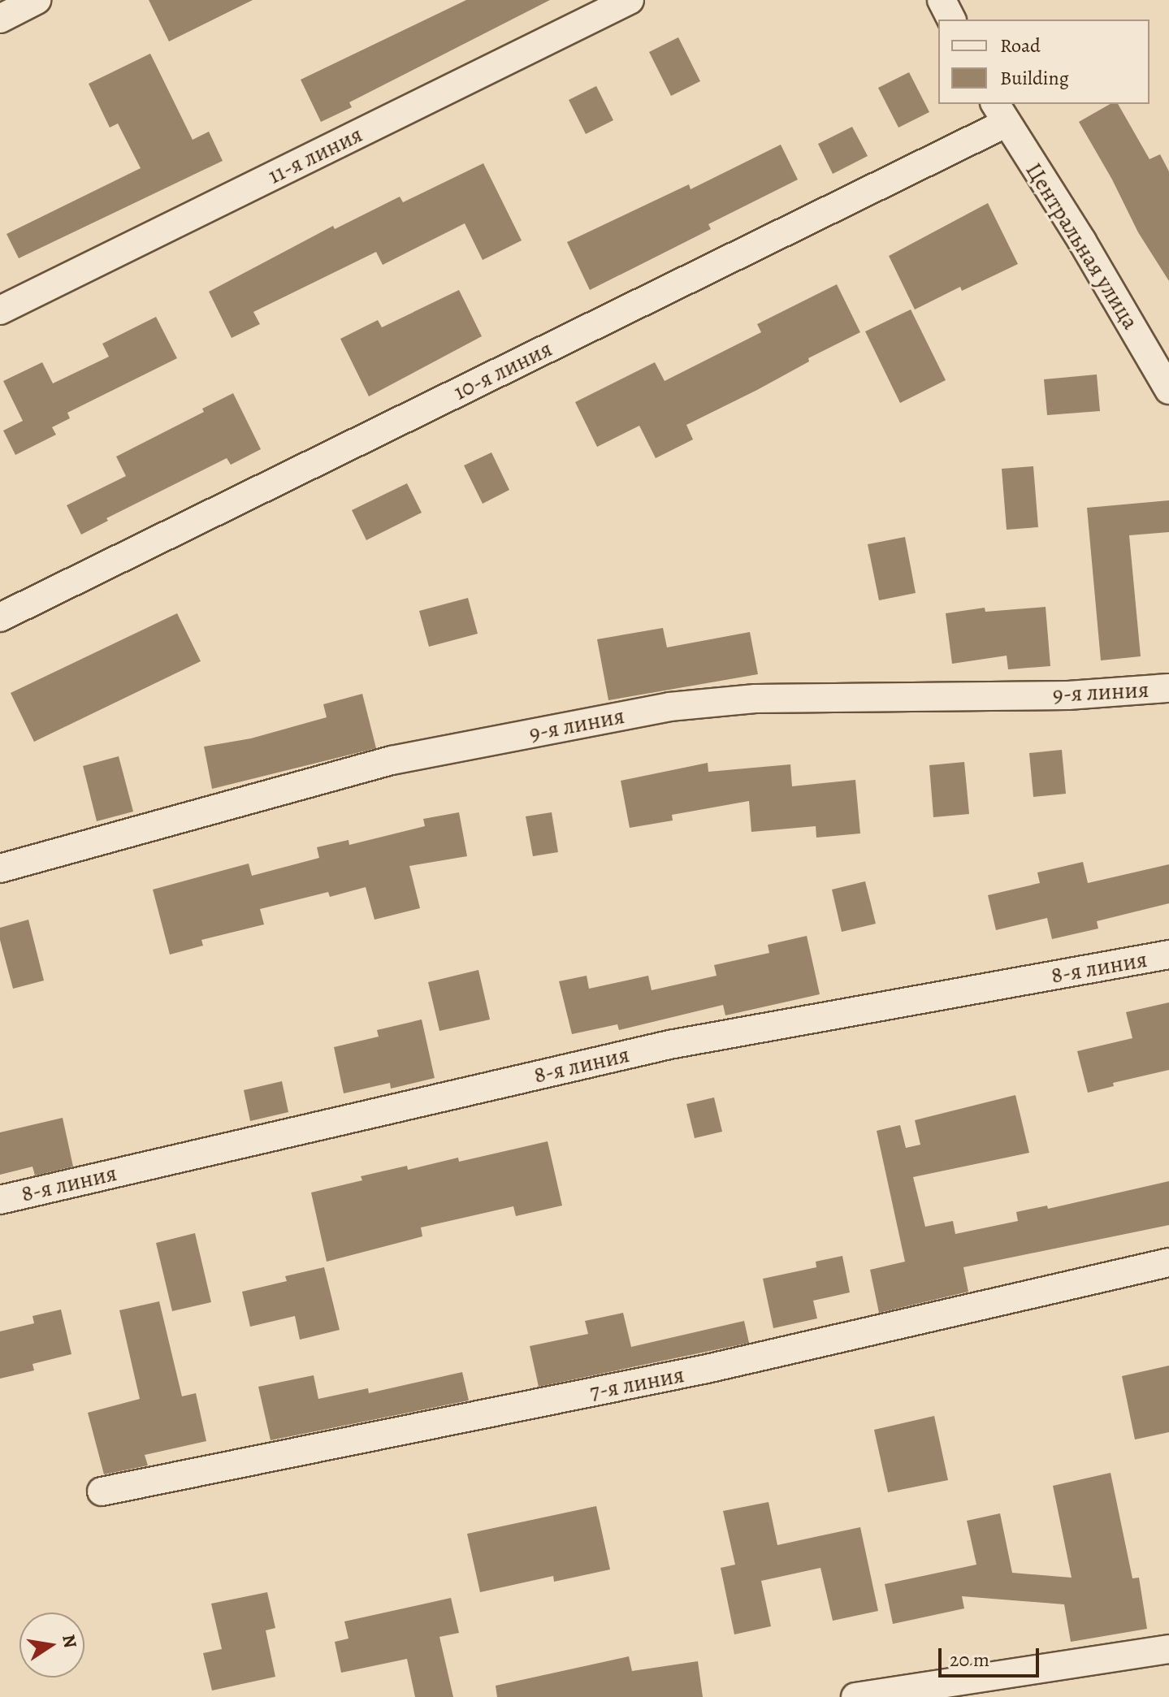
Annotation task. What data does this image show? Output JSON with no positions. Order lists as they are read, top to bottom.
{
  "streets": {
    "street": [
      "11-я линия",
      "Центральная улица",
      "10-я линия",
      "9-я линия",
      "8-я линия",
      "7-я линия"
    ]
  },
  "crossings": [
    ["Центральная улица", "10-я линия"]
  ],
  "legend": ["Road", "Building"],
  "scale_bar": "20 m",
  "north": "right"
}
